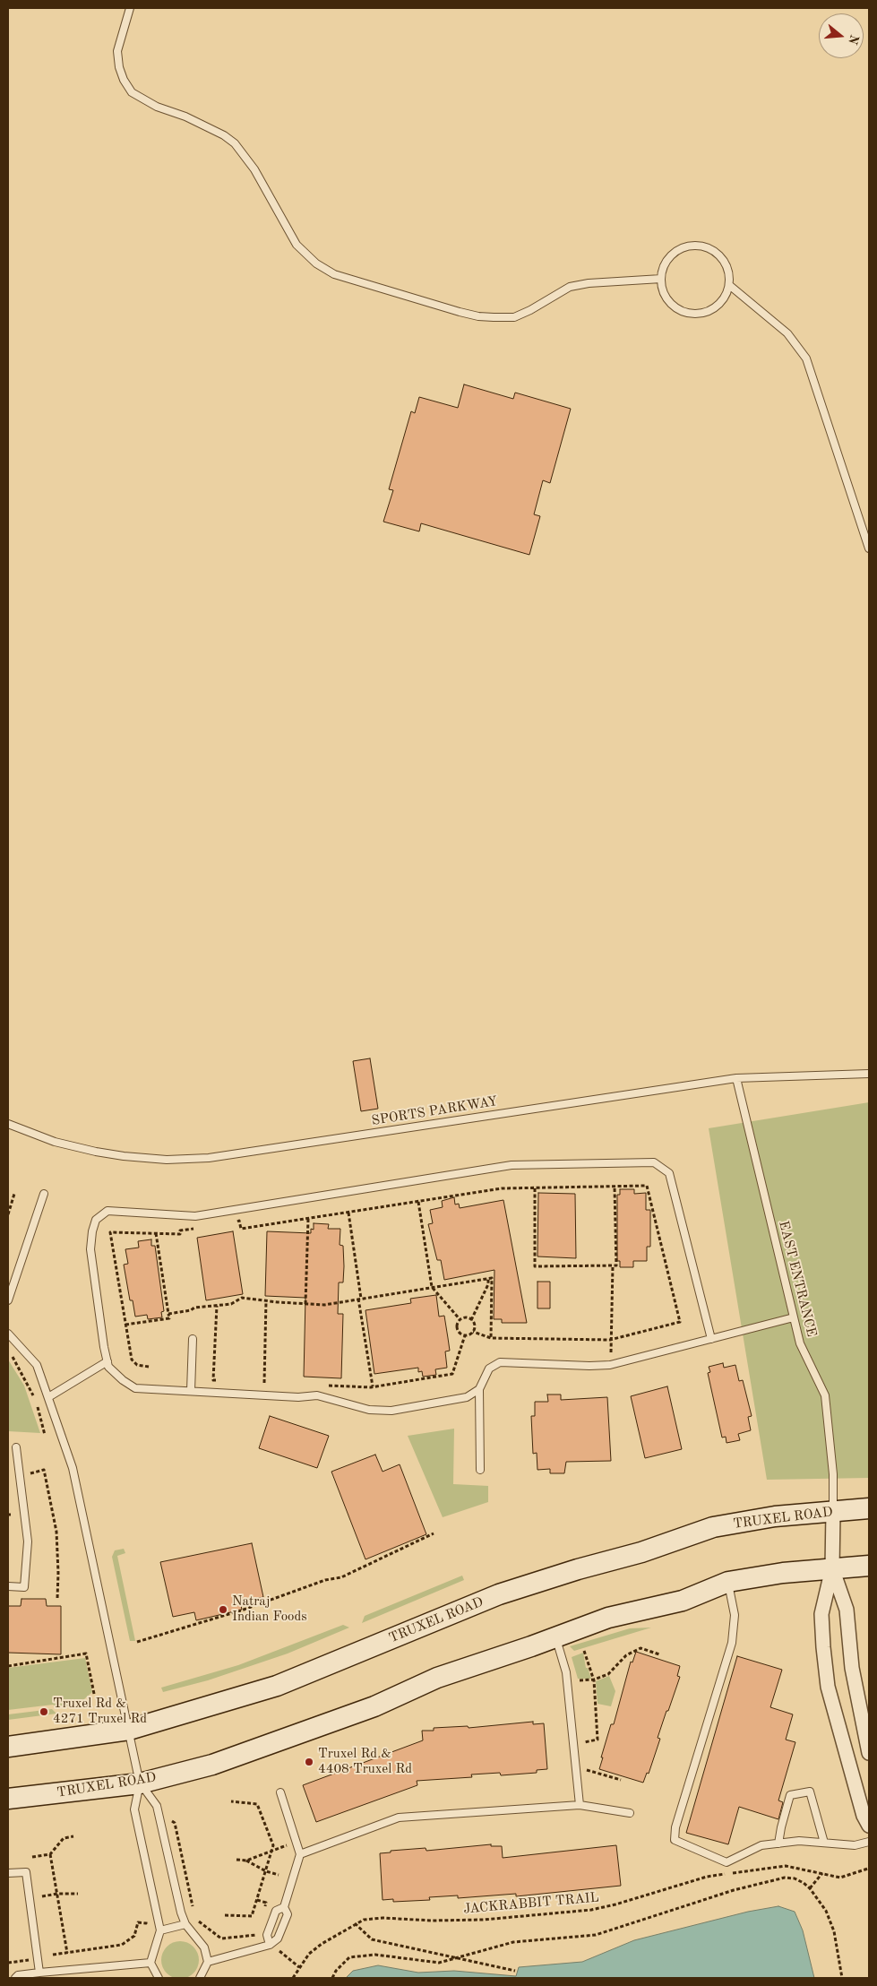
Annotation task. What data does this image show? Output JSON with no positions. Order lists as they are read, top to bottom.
{
  "streets": {
    "main road": ["TRUXEL ROAD"],
    "lane": ["SPORTS PARKWAY", "EAST ENTRANCE"],
    "path": ["JACKRABBIT TRAIL"]
  },
  "crossings": [
    ["SPORTS PARKWAY", "EAST ENTRANCE"],
    ["EAST ENTRANCE", "TRUXEL ROAD"]
  ],
  "places": ["Natraj Indian Foods", "Truxel Rd & 4271 Truxel Rd", "Truxel Rd & 4408 Truxel Rd"],
  "north": "right"
}
